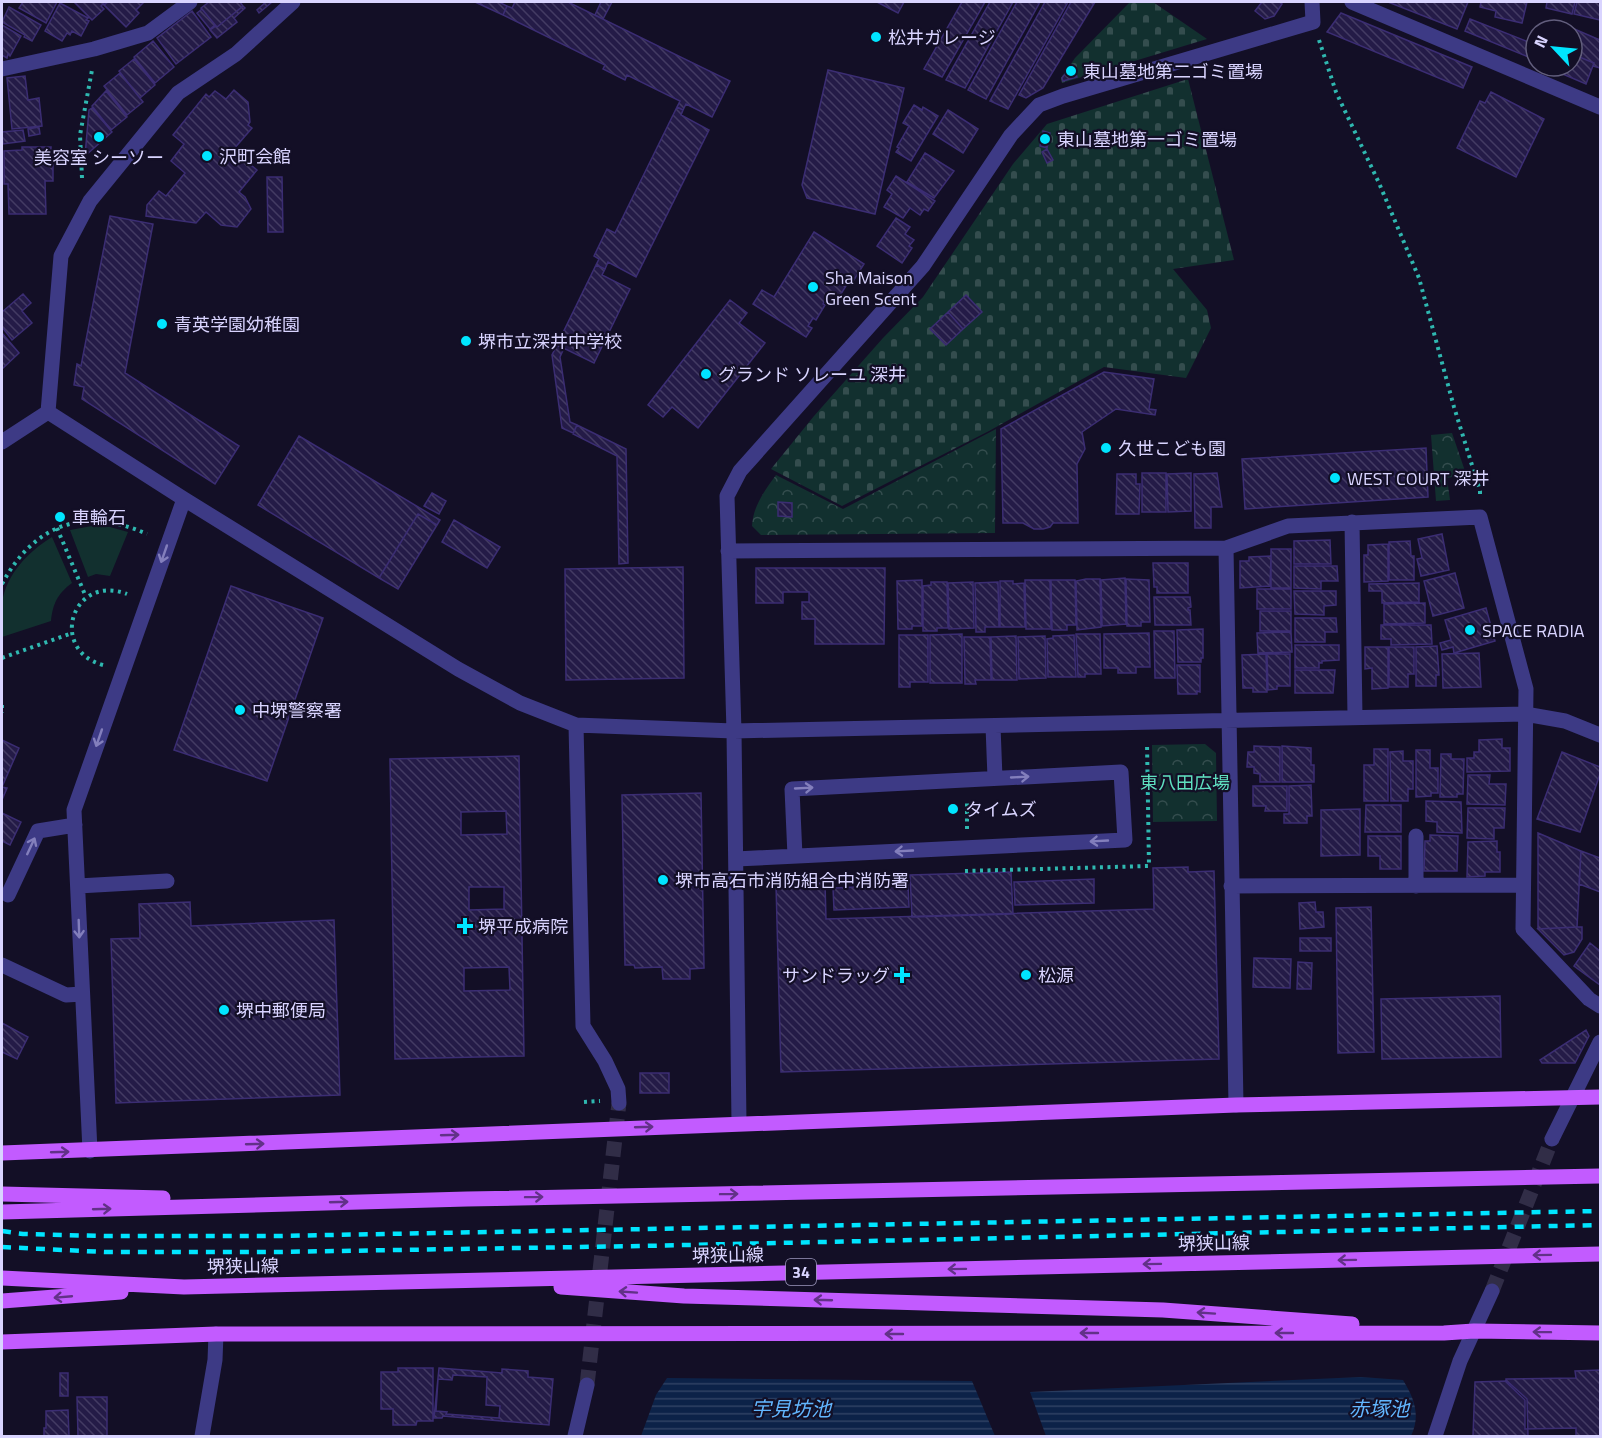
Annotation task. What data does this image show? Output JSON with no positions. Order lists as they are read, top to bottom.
{
  "streets": {
    "main road": ["堺狭山線", "34"]
  },
  "water": ["宇見坊池", "赤塚池"],
  "parks": ["東八田広場"],
  "places": {
    "other": [
      "松井ガレージ",
      "東山墓地第二ゴミ置場",
      "美容室 シーソー",
      "東山墓地第一ゴミ置場",
      "沢町会館",
      "Sha Maison Green Scent",
      "青英学園幼稚園",
      "堺市立深井中学校",
      "グランド ソレーユ 深井",
      "久世こども園",
      "WEST COURT 深井",
      "車輪石",
      "SPACE RADIA",
      "中堺警察署",
      "タイムズ",
      "堺市高石市消防組合中消防署",
      "松源",
      "堺中郵便局"
    ],
    "health": ["堺平成病院", "サンドラッグ"]
  },
  "north": "top left"
}
